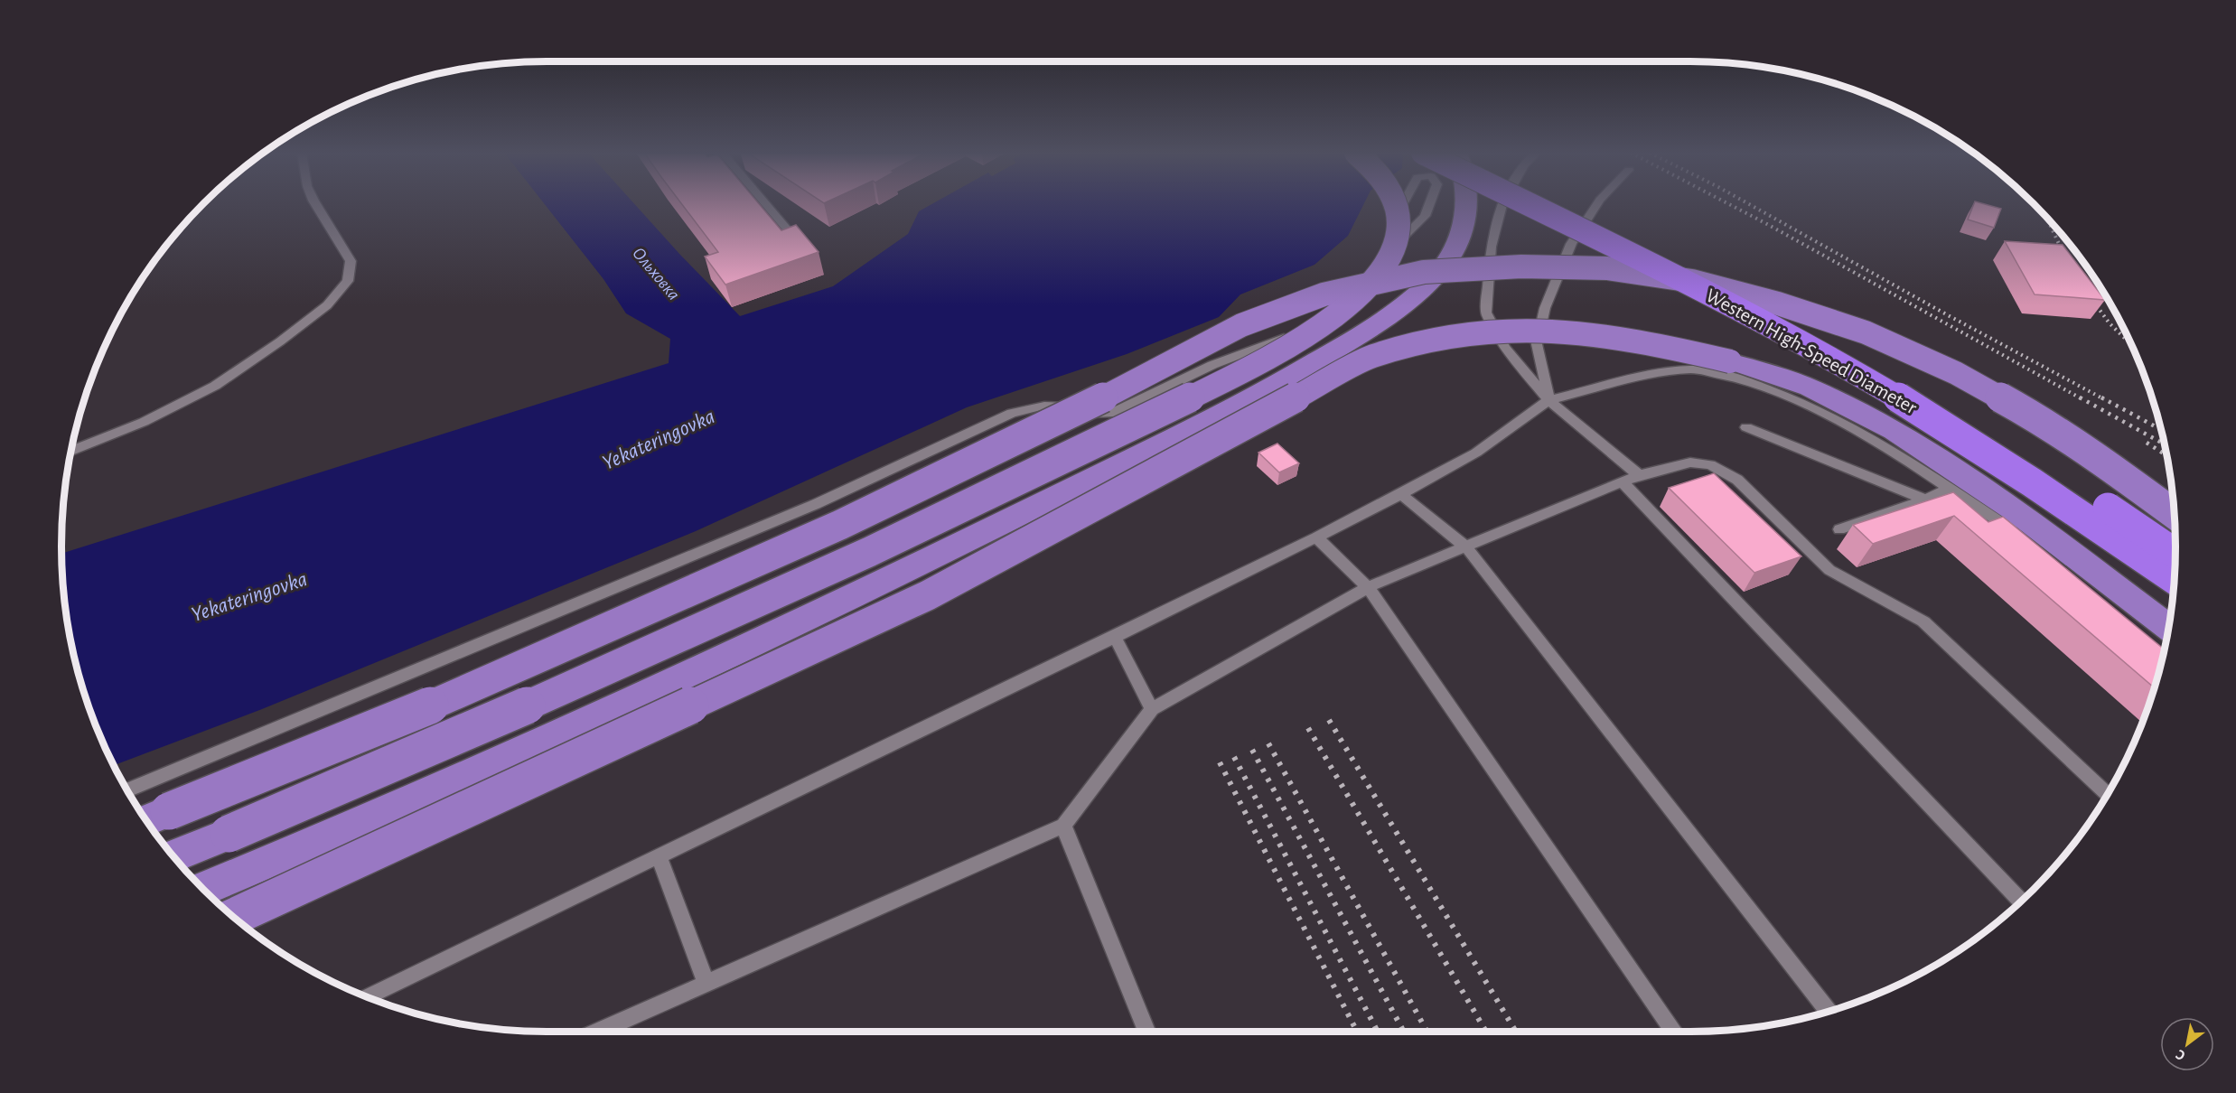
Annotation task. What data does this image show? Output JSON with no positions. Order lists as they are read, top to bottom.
{
  "streets": {
    "highway": ["Western High-Speed Diameter"]
  },
  "water": ["Ольховка", "Yekateringovka"],
  "north": "bottom left"
}
